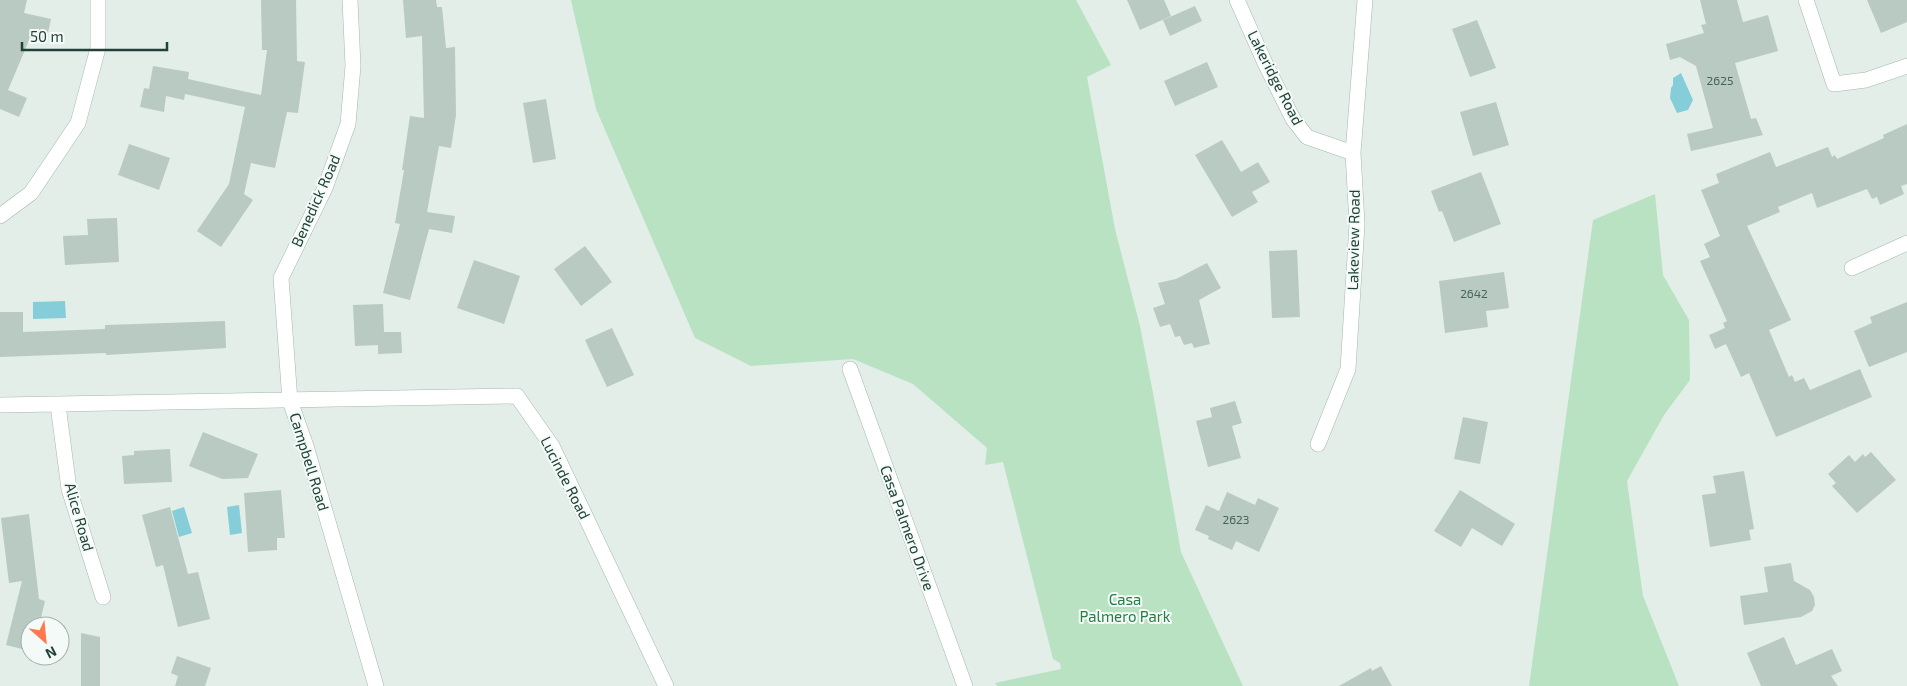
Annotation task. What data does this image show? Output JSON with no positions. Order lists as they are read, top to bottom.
{
  "streets": {
    "street": [
      "Lakeridge Road",
      "Benedick Road",
      "Lakeview Road",
      "Campbell Road",
      "Lucinde Road",
      "Alice Road",
      "Casa Palmero Drive"
    ]
  },
  "crossings": [
    ["Lakeridge Road", "Lakeview Road"],
    ["Benedick Road", "Campbell Road"],
    ["Benedick Road", "Lucinde Road"],
    ["Campbell Road", "Lucinde Road"],
    ["Campbell Road", "Alice Road"]
  ],
  "parks": ["Casa Palmero Park"],
  "house_numbers": ["2625", "2642", "2623"],
  "scale_bar": "50 m",
  "north": "bottom right"
}
